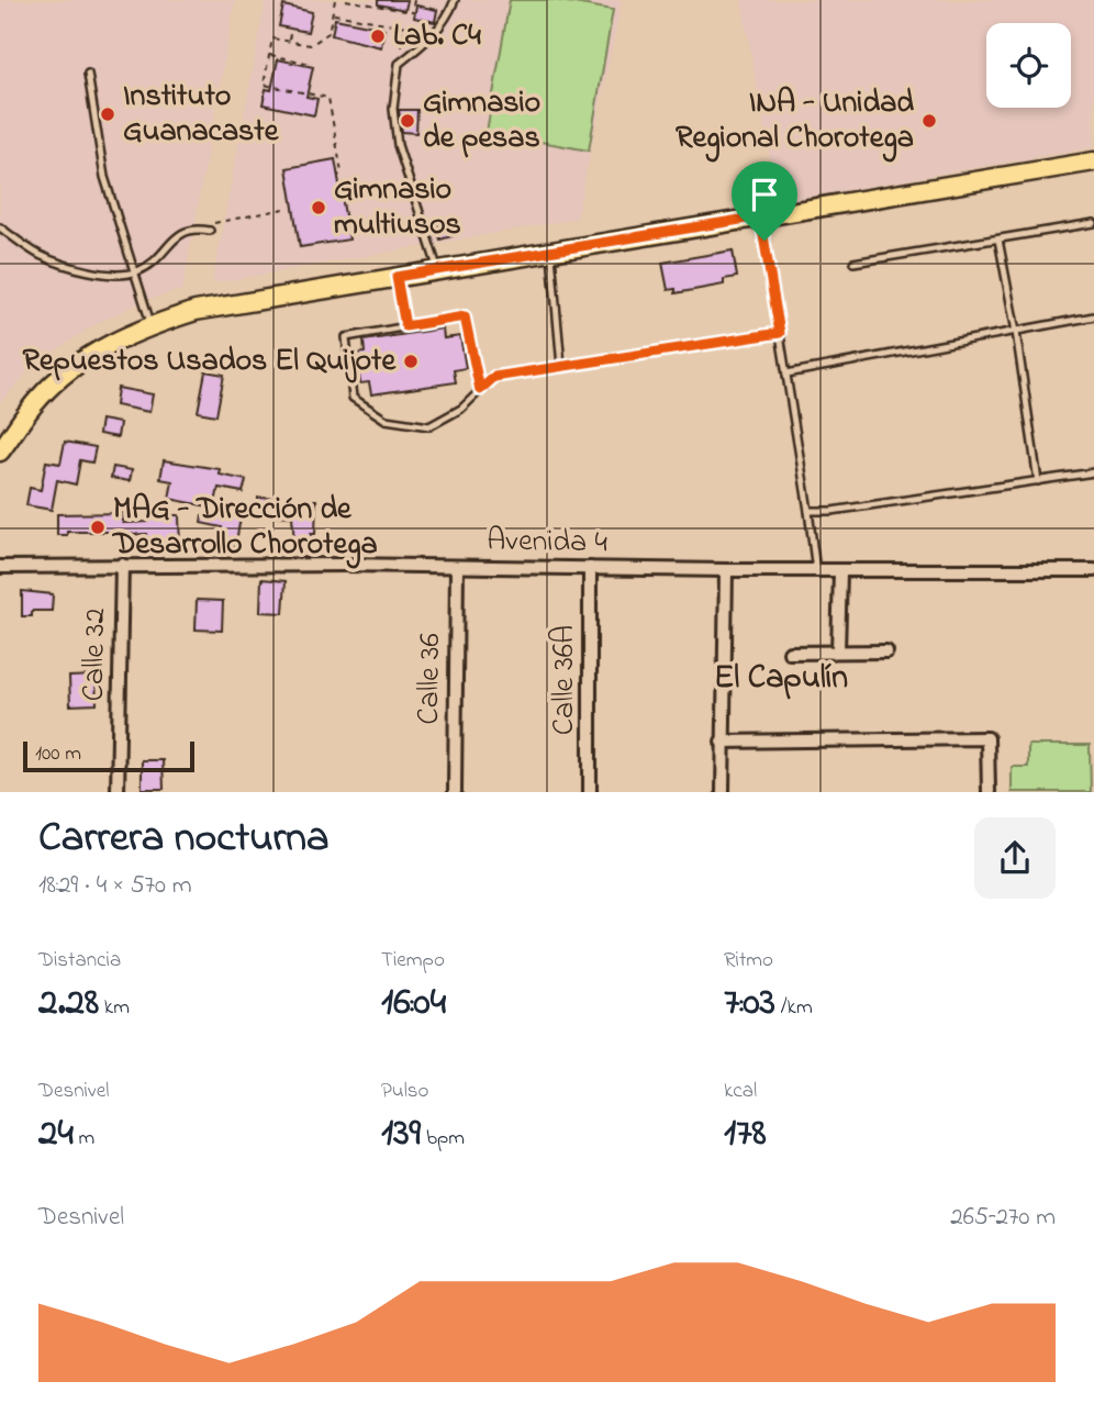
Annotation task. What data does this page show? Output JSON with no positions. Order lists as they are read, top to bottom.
{
  "streets": {
    "street": [
      "Avenida 4",
      "Calle 32",
      "Calle 36",
      "Calle 36A"
    ]
  },
  "crossings": [
    ["Avenida 4", "Calle 32"],
    ["Avenida 4", "Calle 36"],
    ["Avenida 4", "Calle 36A"]
  ],
  "districts": ["El Capulín"],
  "places": [
    "Lab. C4",
    "Instituto Guanacaste",
    "Gimnasio de pesas",
    "INA - Unidad Regional Chorotega",
    "Gimnasio multiusos",
    "Repuestos Usados El Quijote",
    "MAG - Dirección de Desarrollo Chorotega"
  ],
  "scale_bar": "100 m",
  "page": {
    "scale": "100 m",
    "heading": ["Carrera nocturna", "18:29 · 4 × 570 m"],
    "stats": [
      ["Distancia", "2.28 km"],
      ["Tiempo", "16:04"],
      ["Ritmo", "7:03 /km"],
      ["Desnivel", "24 m"],
      ["Pulso", "139 bpm"],
      ["kcal", "178"]
    ],
    "chart": ["Desnivel", "265–270 m"]
  }
}
